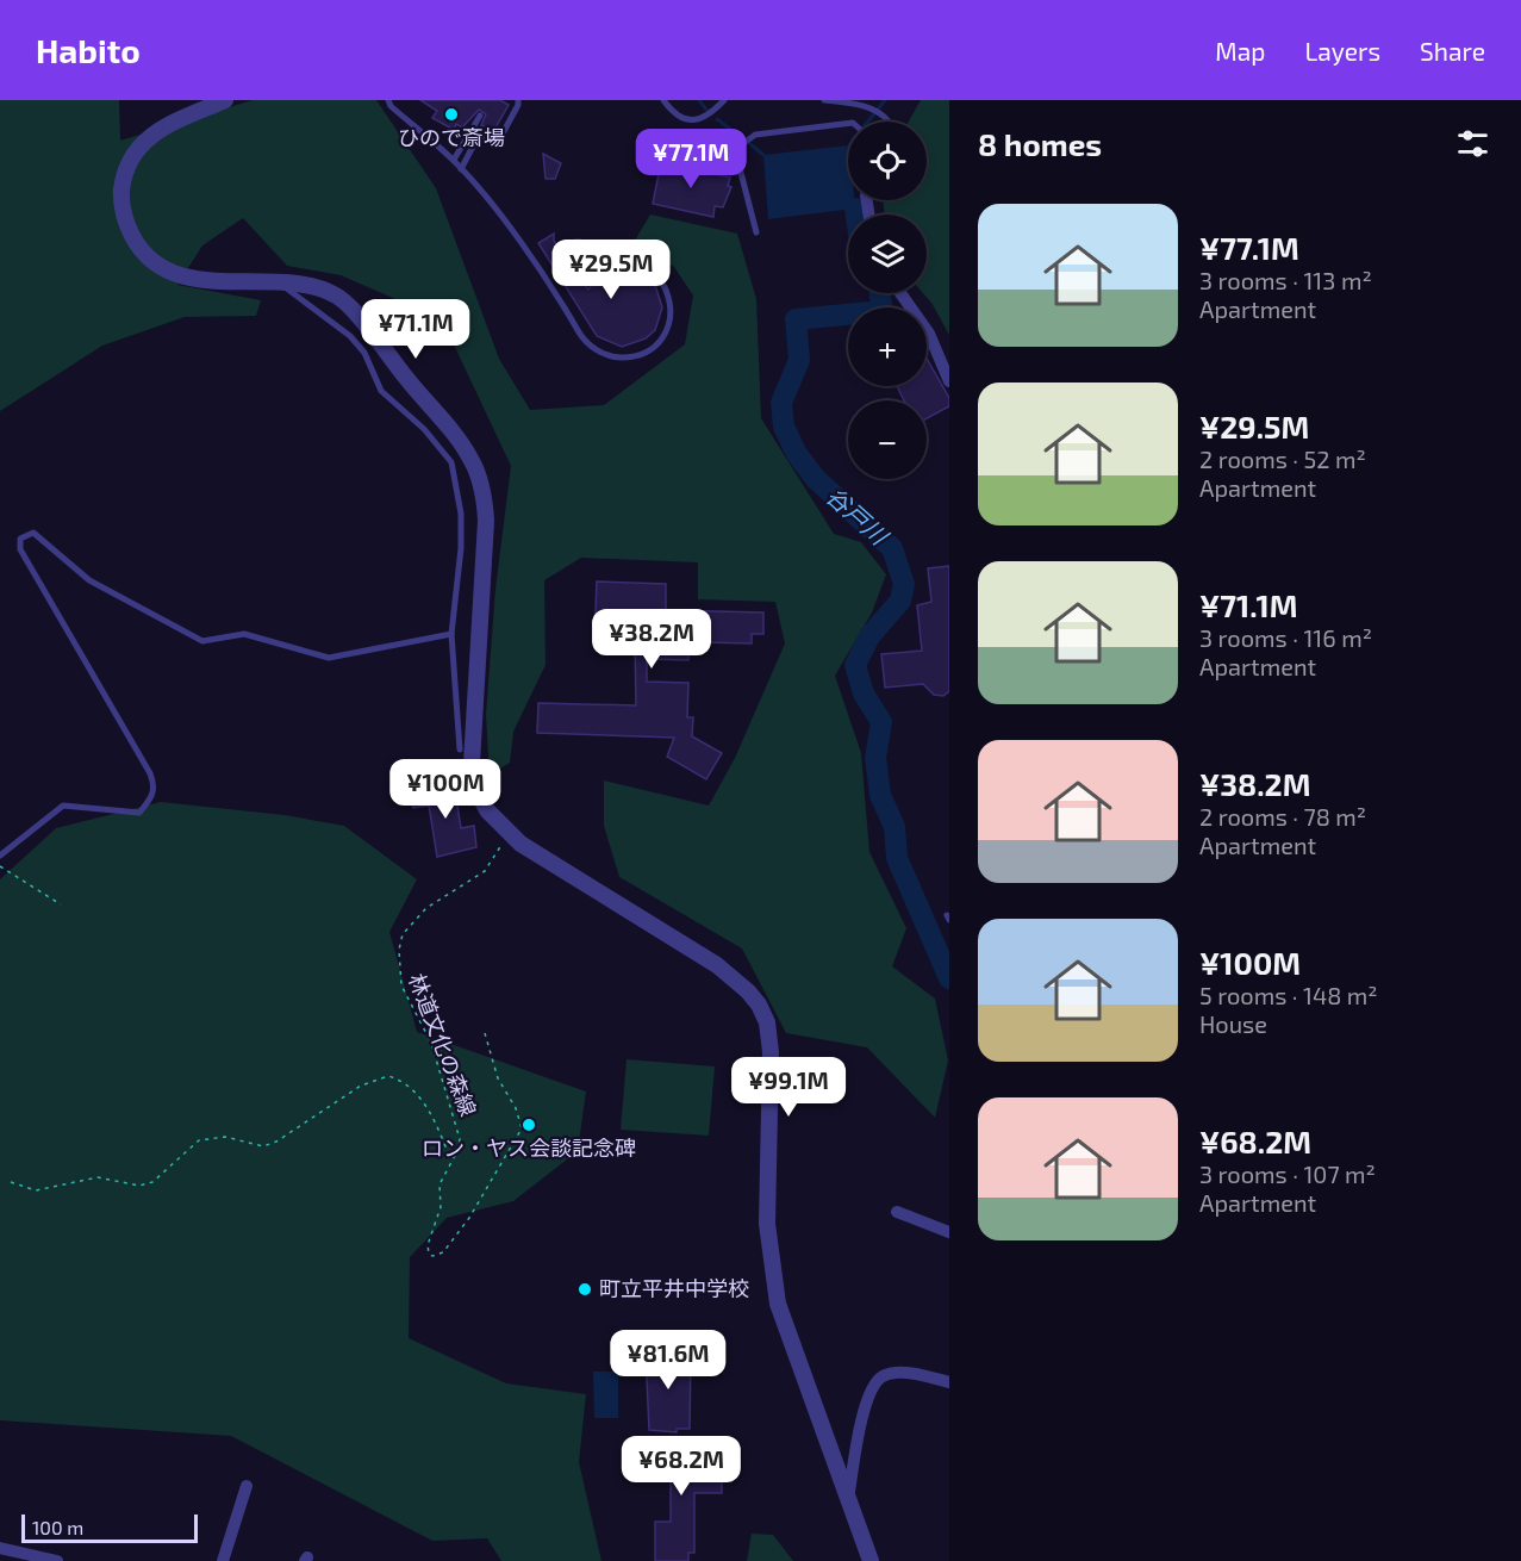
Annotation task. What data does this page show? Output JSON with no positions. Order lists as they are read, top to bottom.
{
  "streets": {
    "path": ["林道文化の森線"]
  },
  "water": ["谷戸川"],
  "places": ["ひので斎場", "ロン・ヤス会談記念碑", "町立平井中学校"],
  "scale_bar": "100 m",
  "page": {
    "header": "Habito",
    "nav": ["Map", "Layers", "Share"],
    "heading": "8 homes",
    "map_buttons": ["+", "−"],
    "price": [
      "¥77.1M",
      "¥29.5M",
      "¥71.1M",
      "¥38.2M",
      "¥100M",
      "¥99.1M",
      "¥81.6M",
      "¥68.2M"
    ],
    "list": [
      {
        "name": "¥77.1M",
        "note": "3 rooms · 113 m² · Apartment"
      },
      {
        "name": "¥29.5M",
        "note": "2 rooms · 52 m² · Apartment"
      },
      {
        "name": "¥71.1M",
        "note": "3 rooms · 116 m² · Apartment"
      },
      {
        "name": "¥38.2M",
        "note": "2 rooms · 78 m² · Apartment"
      },
      {
        "name": "¥100M",
        "note": "5 rooms · 148 m² · House"
      },
      {
        "name": "¥68.2M",
        "note": "3 rooms · 107 m² · Apartment"
      }
    ],
    "scale": "100 m"
  }
}
